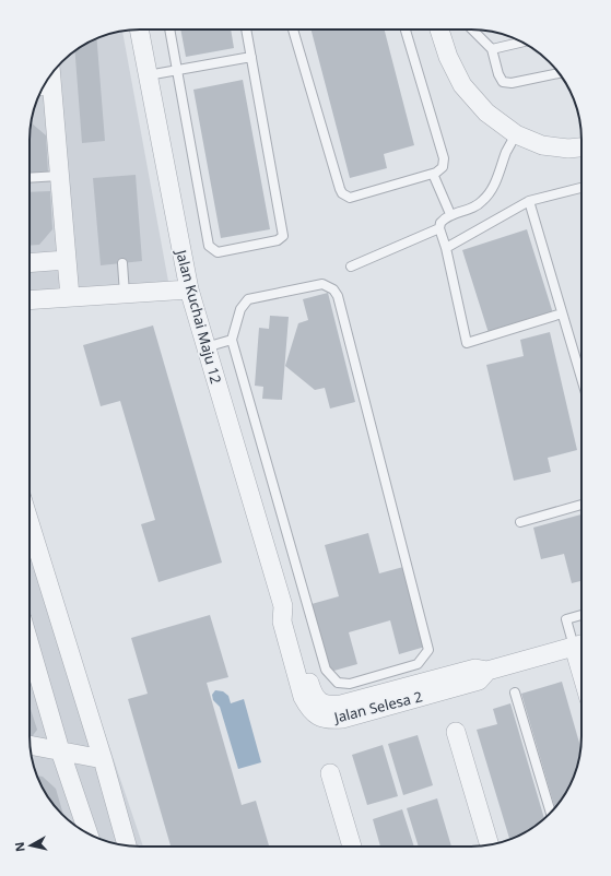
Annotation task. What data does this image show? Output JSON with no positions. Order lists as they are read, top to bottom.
{
  "streets": {
    "street": ["Jalan Kuchai Maju 12", "Jalan Selesa 2"]
  },
  "crossings": [
    ["Jalan Kuchai Maju 12", "Jalan Selesa 2"]
  ],
  "north": "left"
}
